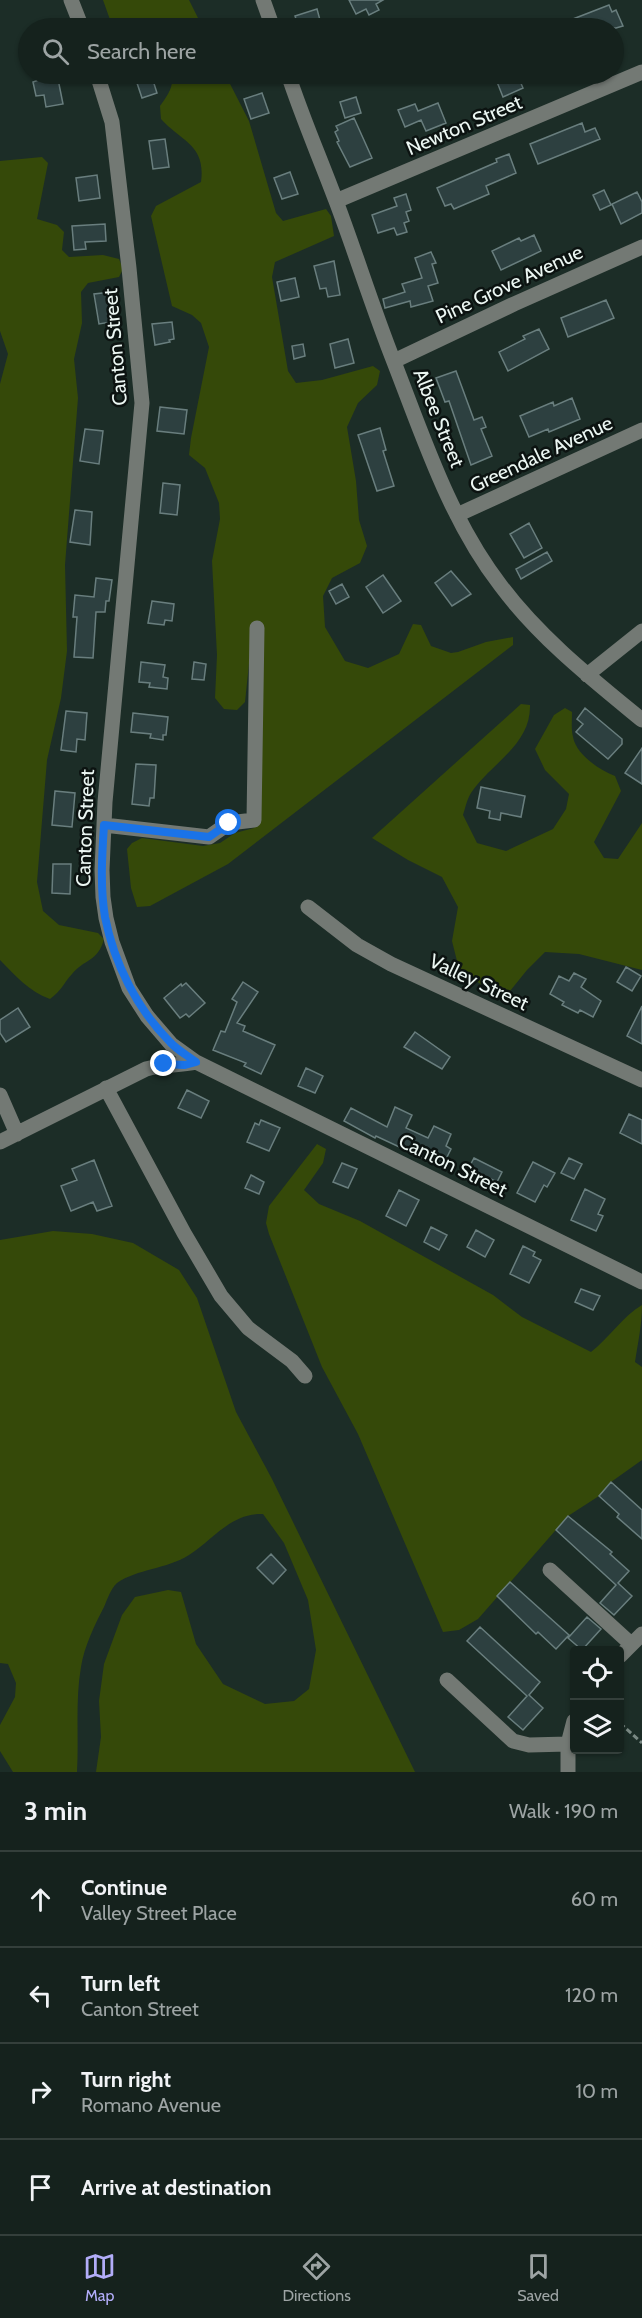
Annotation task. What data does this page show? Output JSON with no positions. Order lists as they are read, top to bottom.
{
  "streets": {
    "street": [
      "Newton Street",
      "Pine Grove Avenue",
      "Canton Street",
      "Albee Street",
      "Greendale Avenue",
      "Valley Street"
    ]
  },
  "crossings": [
    ["Newton Street", "Albee Street"],
    ["Pine Grove Avenue", "Albee Street"],
    ["Albee Street", "Greendale Avenue"]
  ],
  "page": {
    "search": "Search here",
    "heading": ["3 min", "Walk · 190 m"],
    "list": [
      ["Continue", "Valley Street Place", "60 m"],
      ["Turn left", "Canton Street", "120 m"],
      ["Turn right", "Romano Avenue", "10 m"],
      "Arrive at destination"
    ],
    "nav": ["Map", "Directions", "Saved"]
  }
}
